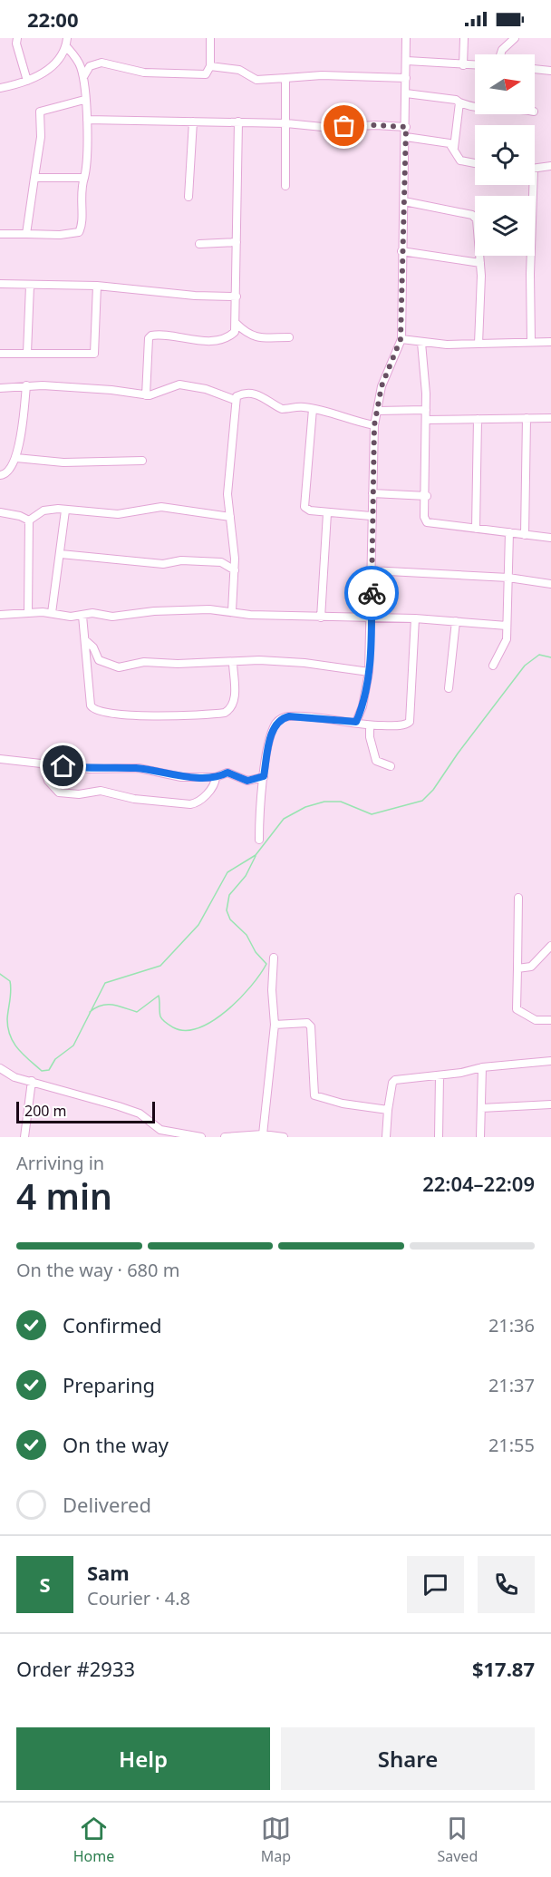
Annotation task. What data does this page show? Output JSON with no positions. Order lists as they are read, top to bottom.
{
  "scale_bar": "200 m",
  "north": "right",
  "page": {
    "status": "22:00",
    "scale": "200 m",
    "heading": ["4 min", "Arriving in", "22:04–22:09"],
    "panel": [
      "Sam",
      "Courier · 4.8",
      "Order #2933",
      "$17.87"
    ],
    "bar": "On the way · 680 m",
    "list": [
      ["Confirmed", "21:36"],
      ["Preparing", "21:37"],
      ["On the way", "21:55"],
      "Delivered"
    ],
    "round": "S",
    "buttons": ["Help", "Share"],
    "tabs": ["Home", "Map", "Saved"]
  }
}
